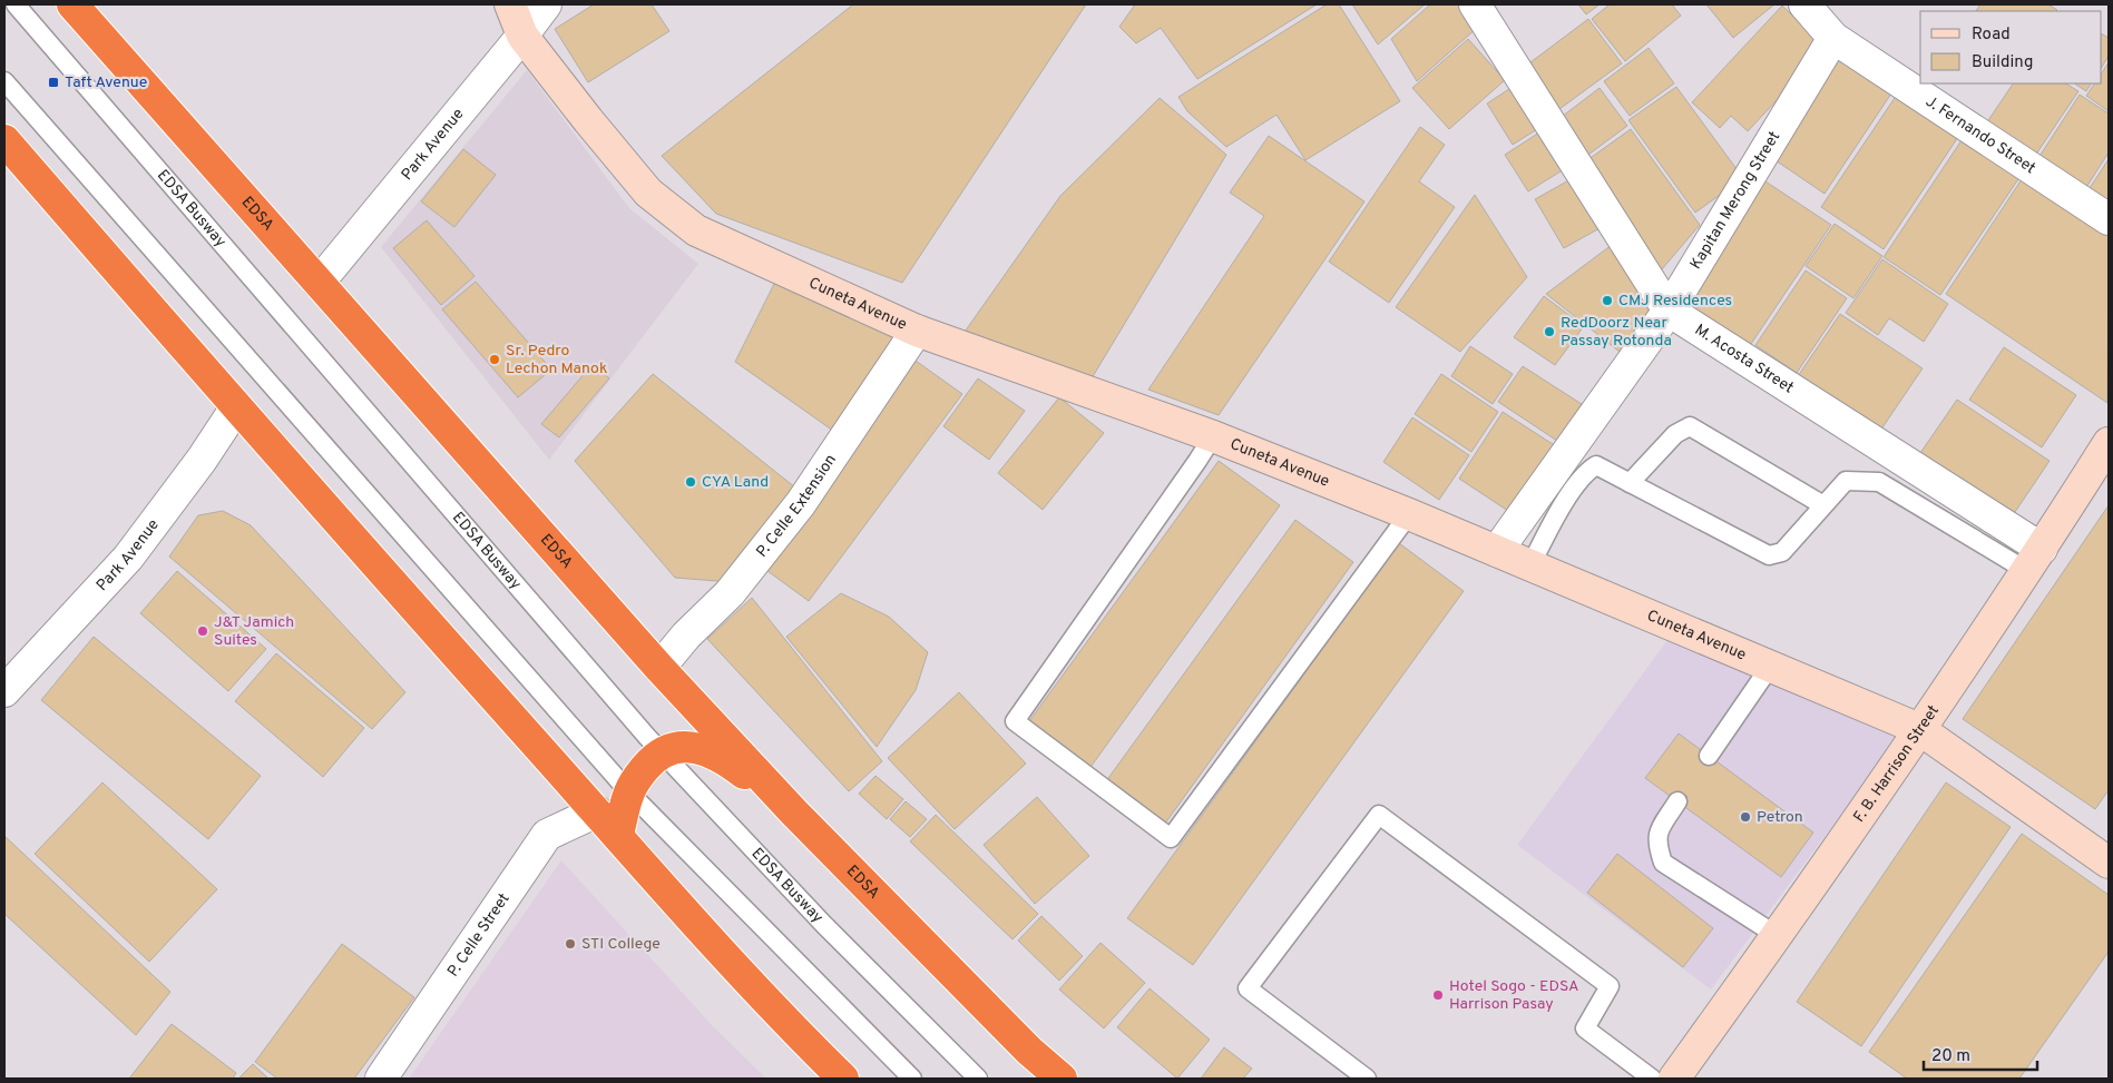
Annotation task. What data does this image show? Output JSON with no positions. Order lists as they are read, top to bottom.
{
  "streets": {
    "highway": ["EDSA"],
    "street": [
      "J. Fernando Street",
      "Park Avenue",
      "Kapitan Merong Street",
      "Cuneta Avenue",
      "M. Acosta Street",
      "P. Celle Extension",
      "F. B. Harrison Street",
      "P. Celle Street"
    ],
    "lane": ["EDSA Busway"]
  },
  "crossings": [
    ["J. Fernando Street", "Kapitan Merong Street"],
    ["Park Avenue", "EDSA"],
    ["Park Avenue", "Cuneta Avenue"],
    ["Kapitan Merong Street", "Cuneta Avenue"],
    ["Kapitan Merong Street", "M. Acosta Street"],
    ["EDSA", "P. Celle Extension"],
    ["Cuneta Avenue", "P. Celle Extension"],
    ["Cuneta Avenue", "F. B. Harrison Street"],
    ["M. Acosta Street", "F. B. Harrison Street"]
  ],
  "places": {
    "transit": ["Taft Avenue"],
    "other": [
      "CMJ Residences",
      "RedDoorz Near Passay Rotonda",
      "Sr. Pedro Lechon Manok",
      "CYA Land",
      "J&T Jamich Suites",
      "Petron",
      "STI College",
      "Hotel Sogo - EDSA Harrison Pasay"
    ]
  },
  "legend": ["Road", "Building"],
  "scale_bar": "20 m"
}
